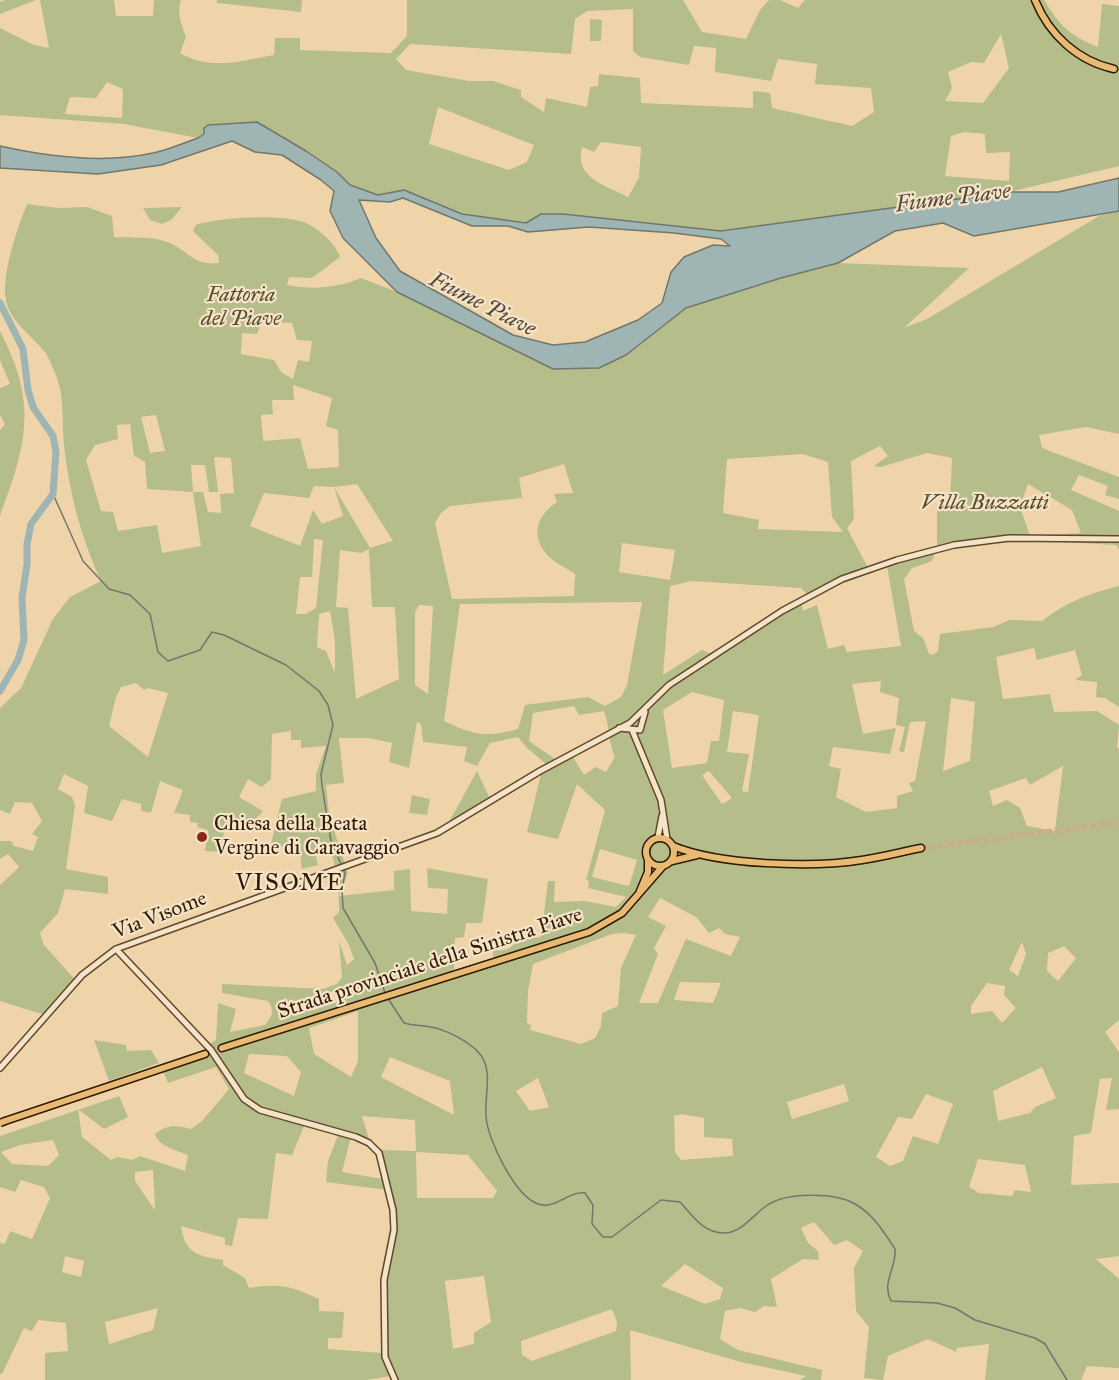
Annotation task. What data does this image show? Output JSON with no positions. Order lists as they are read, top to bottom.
{
  "streets": {
    "main road": ["Strada provinciale della Sinistra Piave"],
    "street": ["Via Visome"]
  },
  "districts": ["VISOME"],
  "water": ["Fiume Piave"],
  "parks": ["Fattoria del Piave", "Villa Buzzatti"],
  "places": ["Chiesa della Beata Vergine di Caravaggio"]
}
